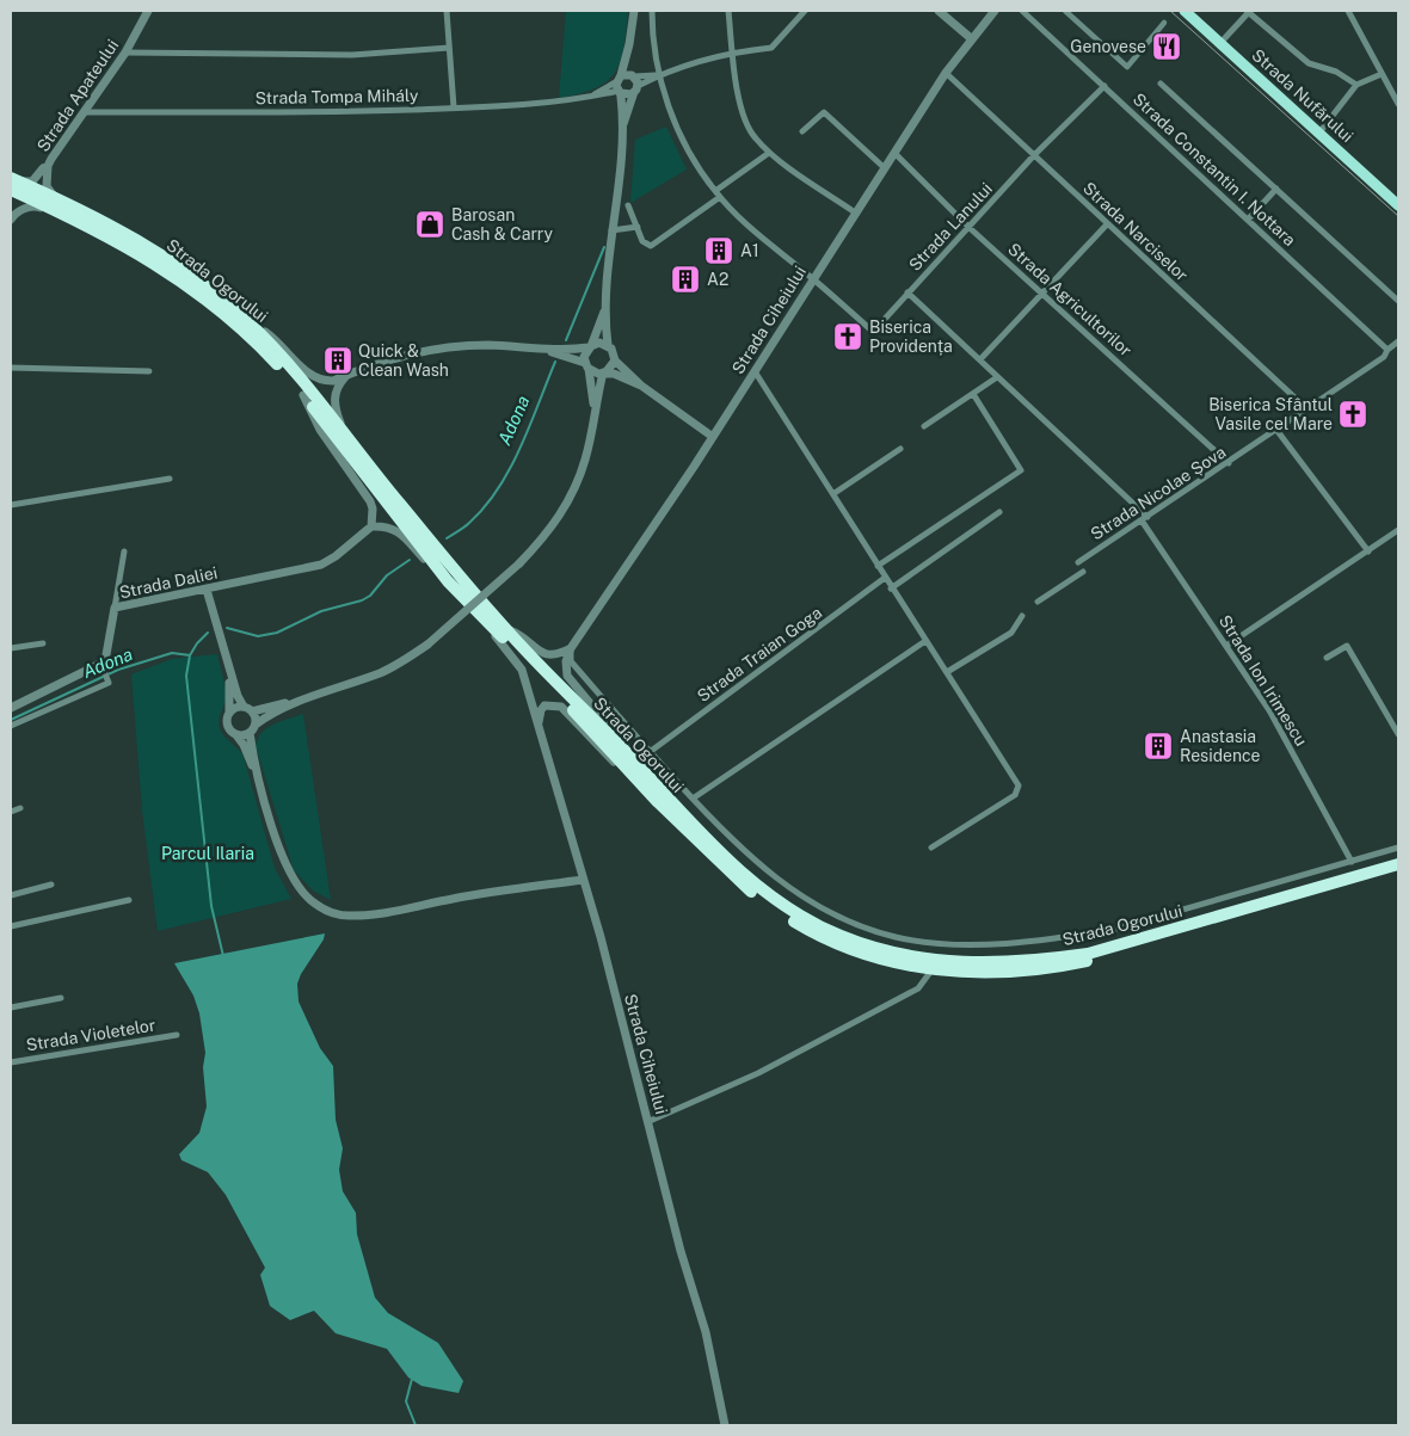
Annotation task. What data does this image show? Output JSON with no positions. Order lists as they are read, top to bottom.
{
  "streets": {
    "highway": ["Strada Ogorului"],
    "main road": ["Strada Nufărului"],
    "street": [
      "Strada Apateului",
      "Strada Tompa Mihály",
      "Strada Constantin I. Nottara",
      "Strada Lanului",
      "Strada Narciselor",
      "Strada Agricultorilor",
      "Strada Ciheiului",
      "Strada Nicolae Șova",
      "Strada Daliei",
      "Strada Traian Goga",
      "Strada Ion Irimescu",
      "Strada Violetelor"
    ]
  },
  "crossings": [
    ["Strada Apateului", "Strada Tompa Mihály"],
    ["Strada Apateului", "Strada Ogorului"],
    ["Strada Constantin I. Nottara", "Strada Lanului"],
    ["Strada Constantin I. Nottara", "Strada Nicolae Șova"],
    ["Strada Lanului", "Strada Narciselor"],
    ["Strada Lanului", "Strada Agricultorilor"],
    ["Strada Lanului", "Strada Ciheiului"],
    ["Strada Lanului", "Strada Ion Irimescu"],
    ["Strada Narciselor", "Strada Ciheiului"],
    ["Strada Narciselor", "Strada Nicolae Șova"],
    ["Strada Ogorului", "Strada Ciheiului"],
    ["Strada Agricultorilor", "Strada Ciheiului"],
    ["Strada Agricultorilor", "Strada Nicolae Șova"],
    ["Strada Nicolae Șova", "Strada Ion Irimescu"]
  ],
  "water": ["Adona"],
  "parks": ["Parcul Ilaria"],
  "places": {
    "restaurant": ["Genovese"],
    "shop": ["Barosan Cash & Carry"],
    "building": [
      "A1",
      "A2",
      "Quick & Clean Wash",
      "Anastasia Residence"
    ],
    "church": ["Biserica Providența", "Biserica Sfântul Vasile cel Mare"]
  }
}
